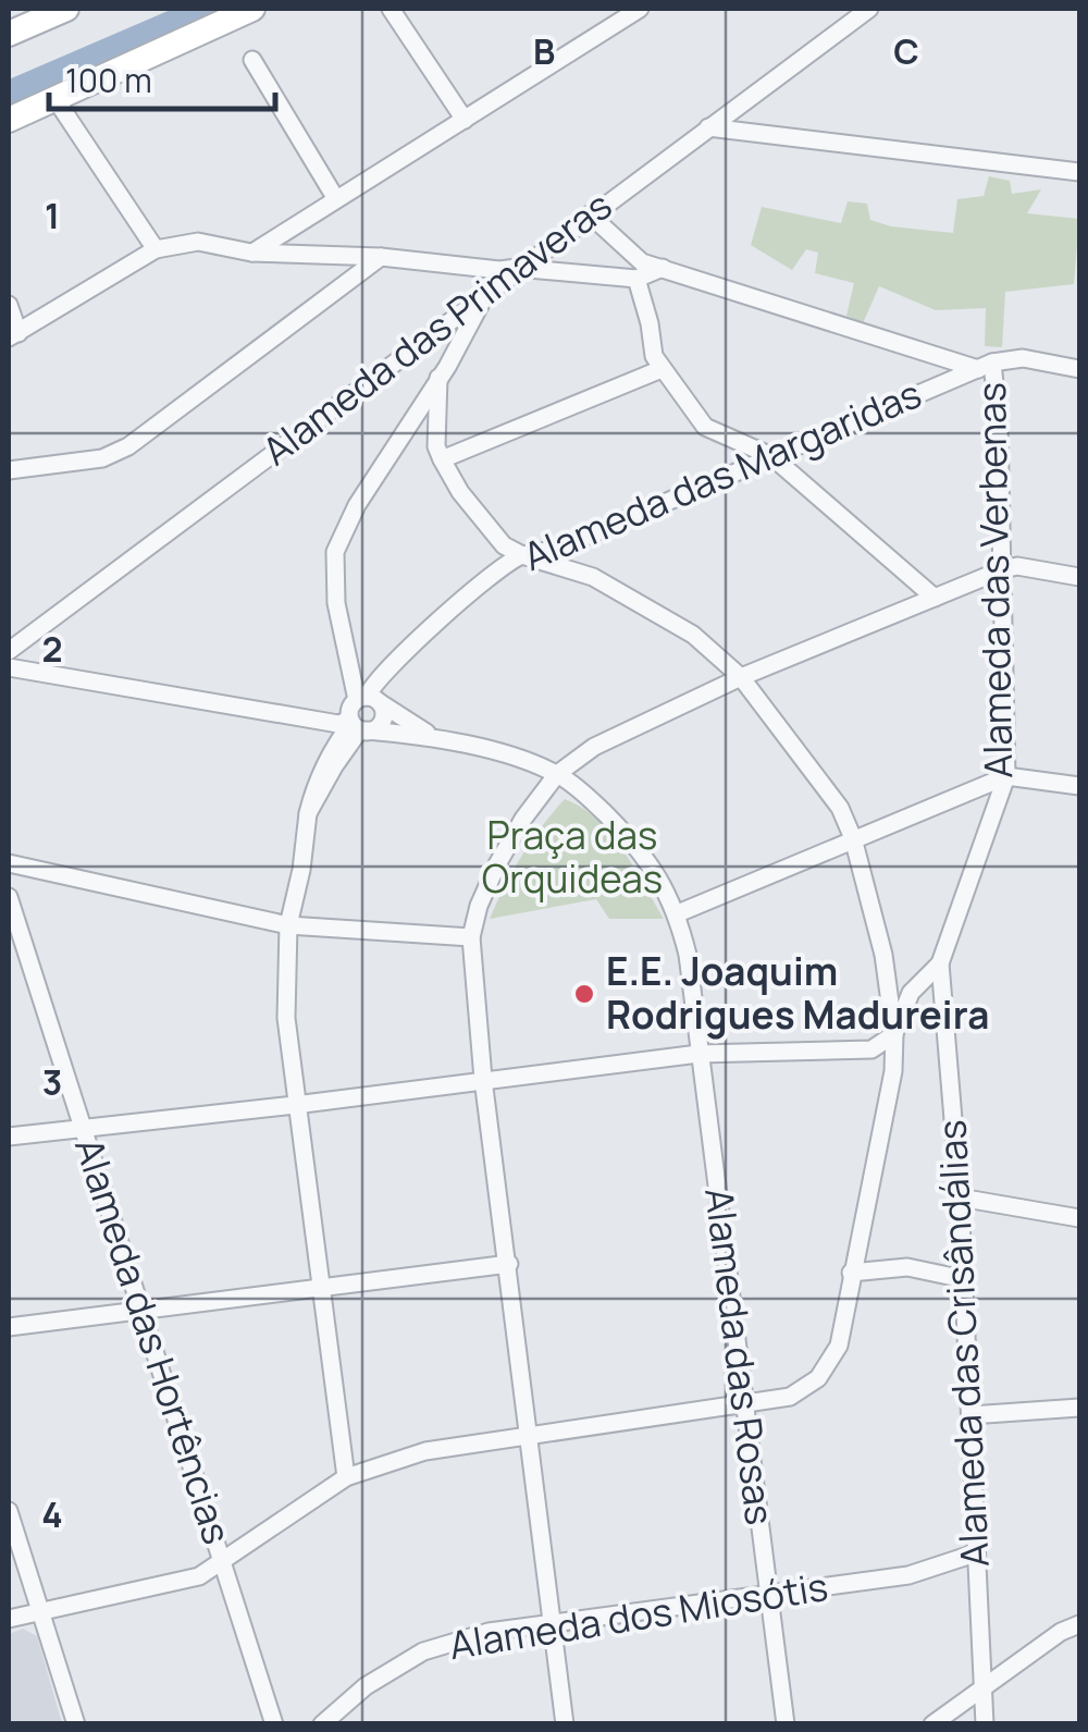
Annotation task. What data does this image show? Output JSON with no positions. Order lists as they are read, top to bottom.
{
  "streets": {
    "street": [
      "Alameda das Primaveras",
      "Alameda das Margaridas",
      "Alameda das Verbenas",
      "Alameda das Hortências",
      "Alameda das Crisândálias",
      "Alameda das Rosas",
      "Alameda dos Miosótis"
    ]
  },
  "crossings": [
    ["Alameda das Margaridas", "Alameda das Verbenas"],
    ["Alameda das Verbenas", "Alameda das Crisândálias"],
    ["Alameda das Crisândálias", "Alameda dos Miosótis"],
    ["Alameda das Rosas", "Alameda dos Miosótis"]
  ],
  "parks": ["Praça das Orquideas"],
  "places": ["E.E. Joaquim Rodrigues Madureira"],
  "scale_bar": "100 m",
  "grid": {
    "columns": ["B", "C"],
    "rows": [
      "1",
      "2",
      "3",
      "4"
    ]
  }
}
